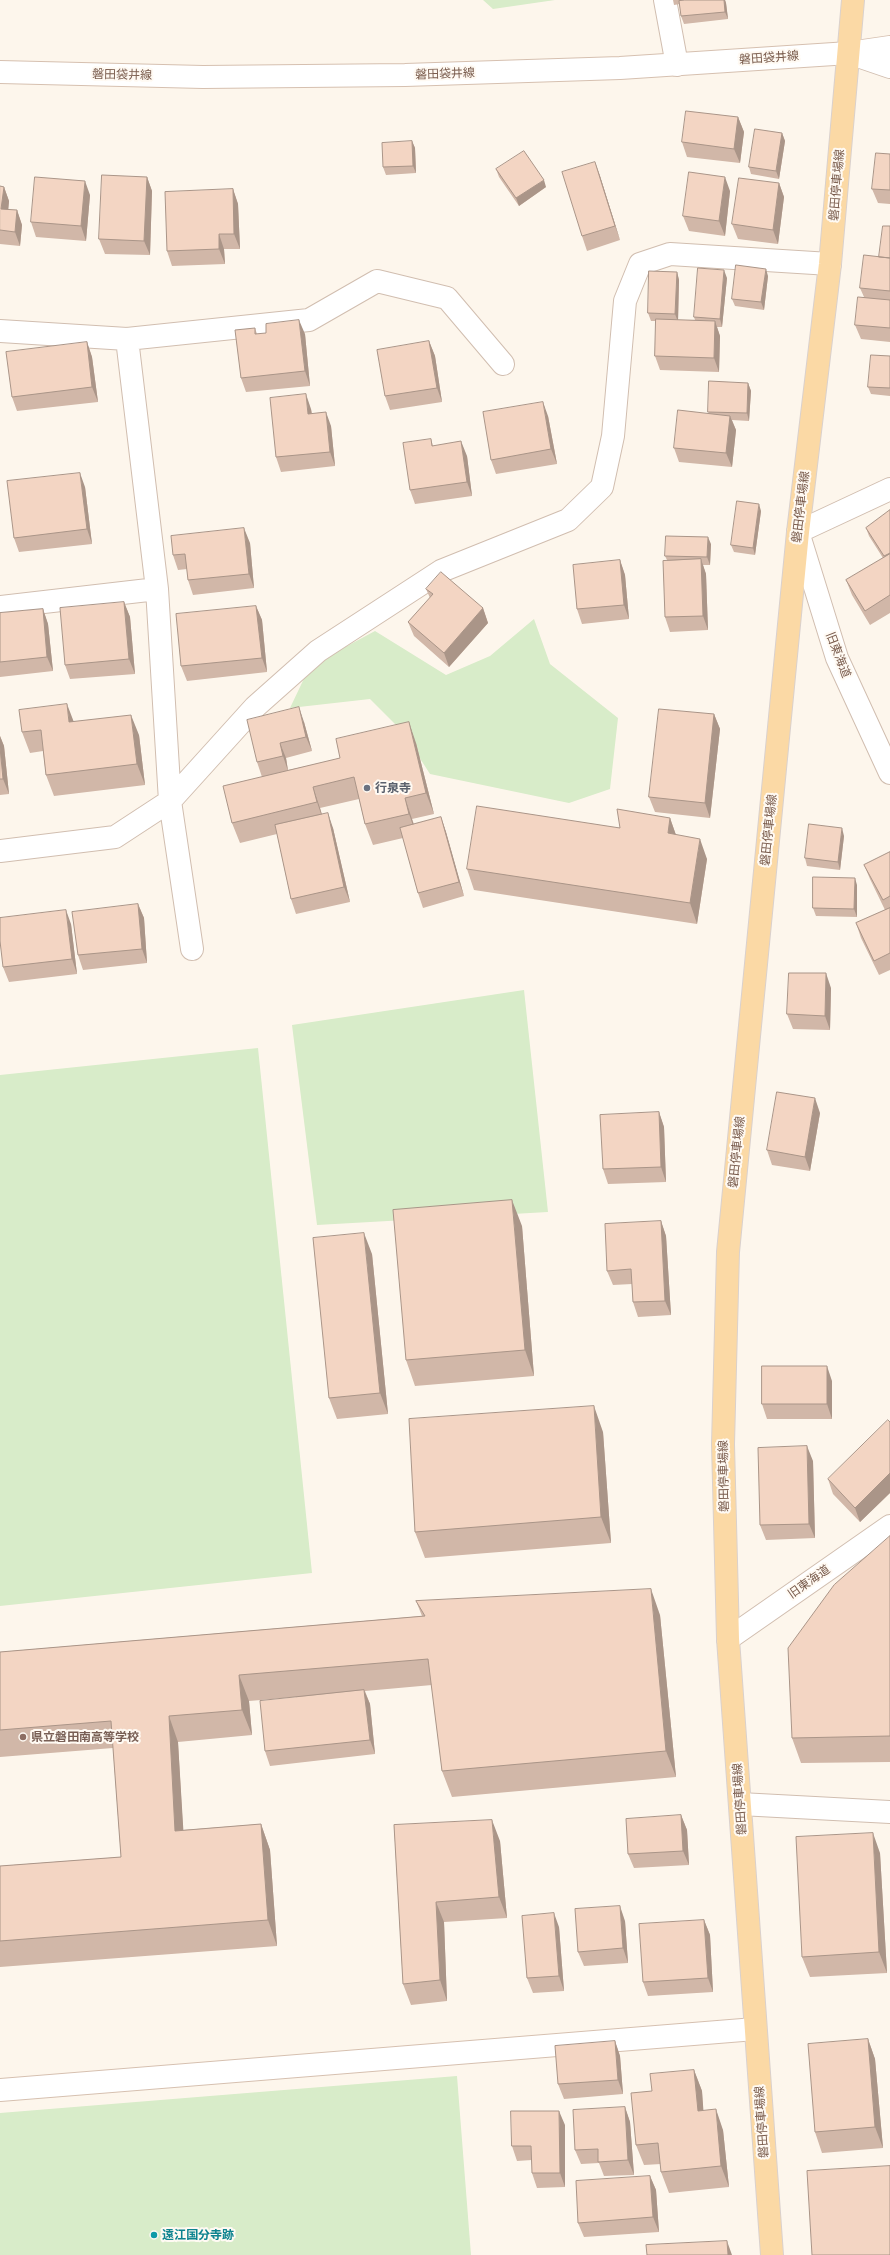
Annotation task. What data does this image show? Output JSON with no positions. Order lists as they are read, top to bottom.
{
  "streets": {
    "main road": ["磐田停車場線"],
    "street": ["磐田袋井線", "旧東海道"]
  },
  "crossings": [
    ["磐田袋井線", "磐田停車場線"],
    ["磐田停車場線", "旧東海道"]
  ],
  "places": ["行泉寺", "県立磐田南高等学校", "遠江国分寺跡"]
}
